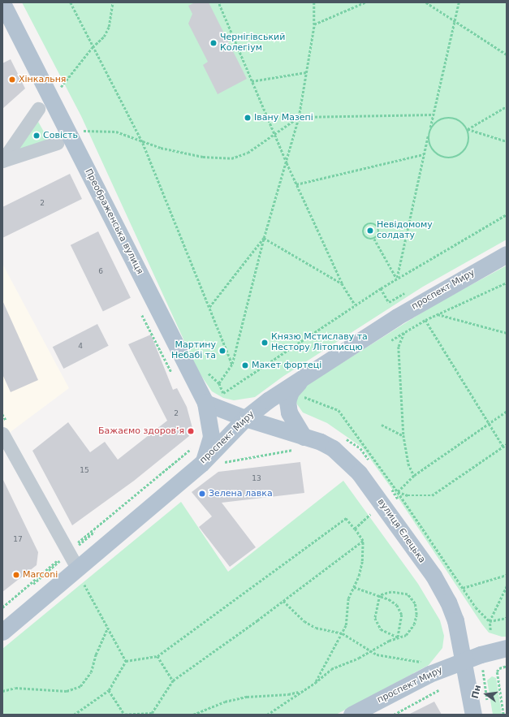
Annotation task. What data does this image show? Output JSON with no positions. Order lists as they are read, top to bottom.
{
  "streets": {
    "main road": ["Преображенська вулиця", "проспект Миру", "вулиця Єлецька"]
  },
  "crossings": [
    ["Преображенська вулиця", "проспект Миру"],
    ["проспект Миру", "вулиця Єлецька"]
  ],
  "places": [
    "Чернігівський Колегіум",
    "Хінкальня",
    "Івану Мазепі",
    "Совість",
    "Невідомому солдату",
    "Князю Мстиславу та Нестору Літописцю",
    "Мартину Небабі та",
    "Макет фортеці",
    "Бажаємо здоров’я",
    "Зелена лавка",
    "Marconi"
  ],
  "house_numbers": [
    "2",
    "6",
    "4",
    "2",
    "15",
    "13",
    "17"
  ],
  "north": "left"
}
